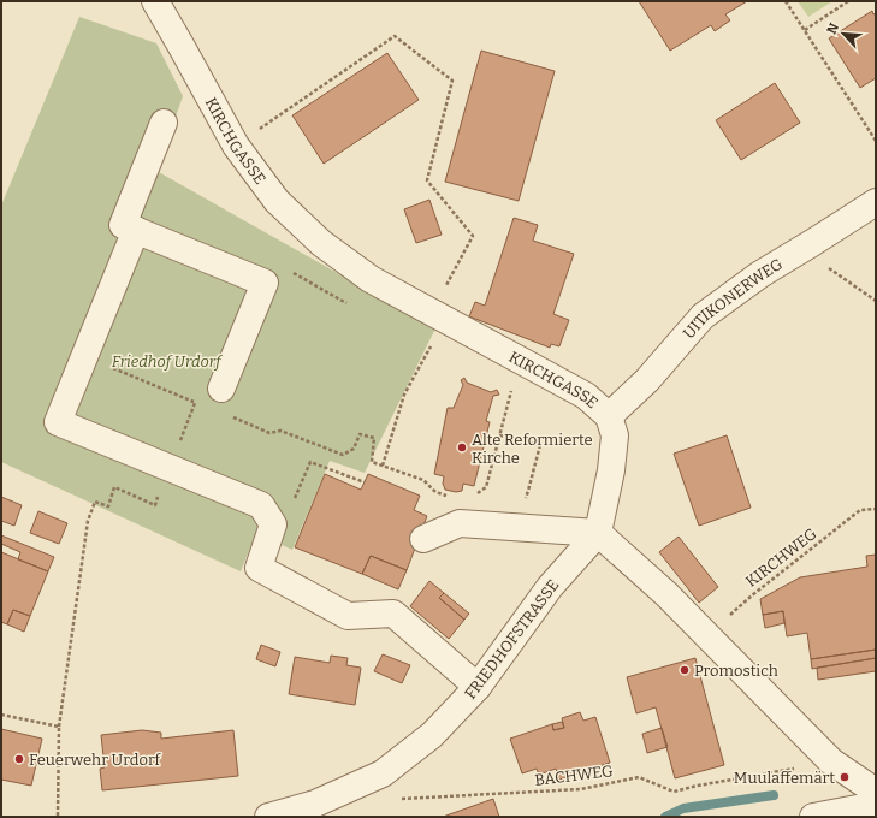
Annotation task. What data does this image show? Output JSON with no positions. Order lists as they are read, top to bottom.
{
  "streets": {
    "street": ["KIRCHGASSE", "UITIKONERWEG", "FRIEDHOFSTRASSE"],
    "path": ["KIRCHWEG", "BACHWEG"]
  },
  "crossings": [
    ["KIRCHGASSE", "UITIKONERWEG"],
    ["KIRCHGASSE", "FRIEDHOFSTRASSE"]
  ],
  "parks": ["Friedhof Urdorf"],
  "places": [
    "Alte Reformierte Kirche",
    "Promostich",
    "Feuerwehr Urdorf",
    "Muulaffemärt"
  ],
  "north": "top left"
}
